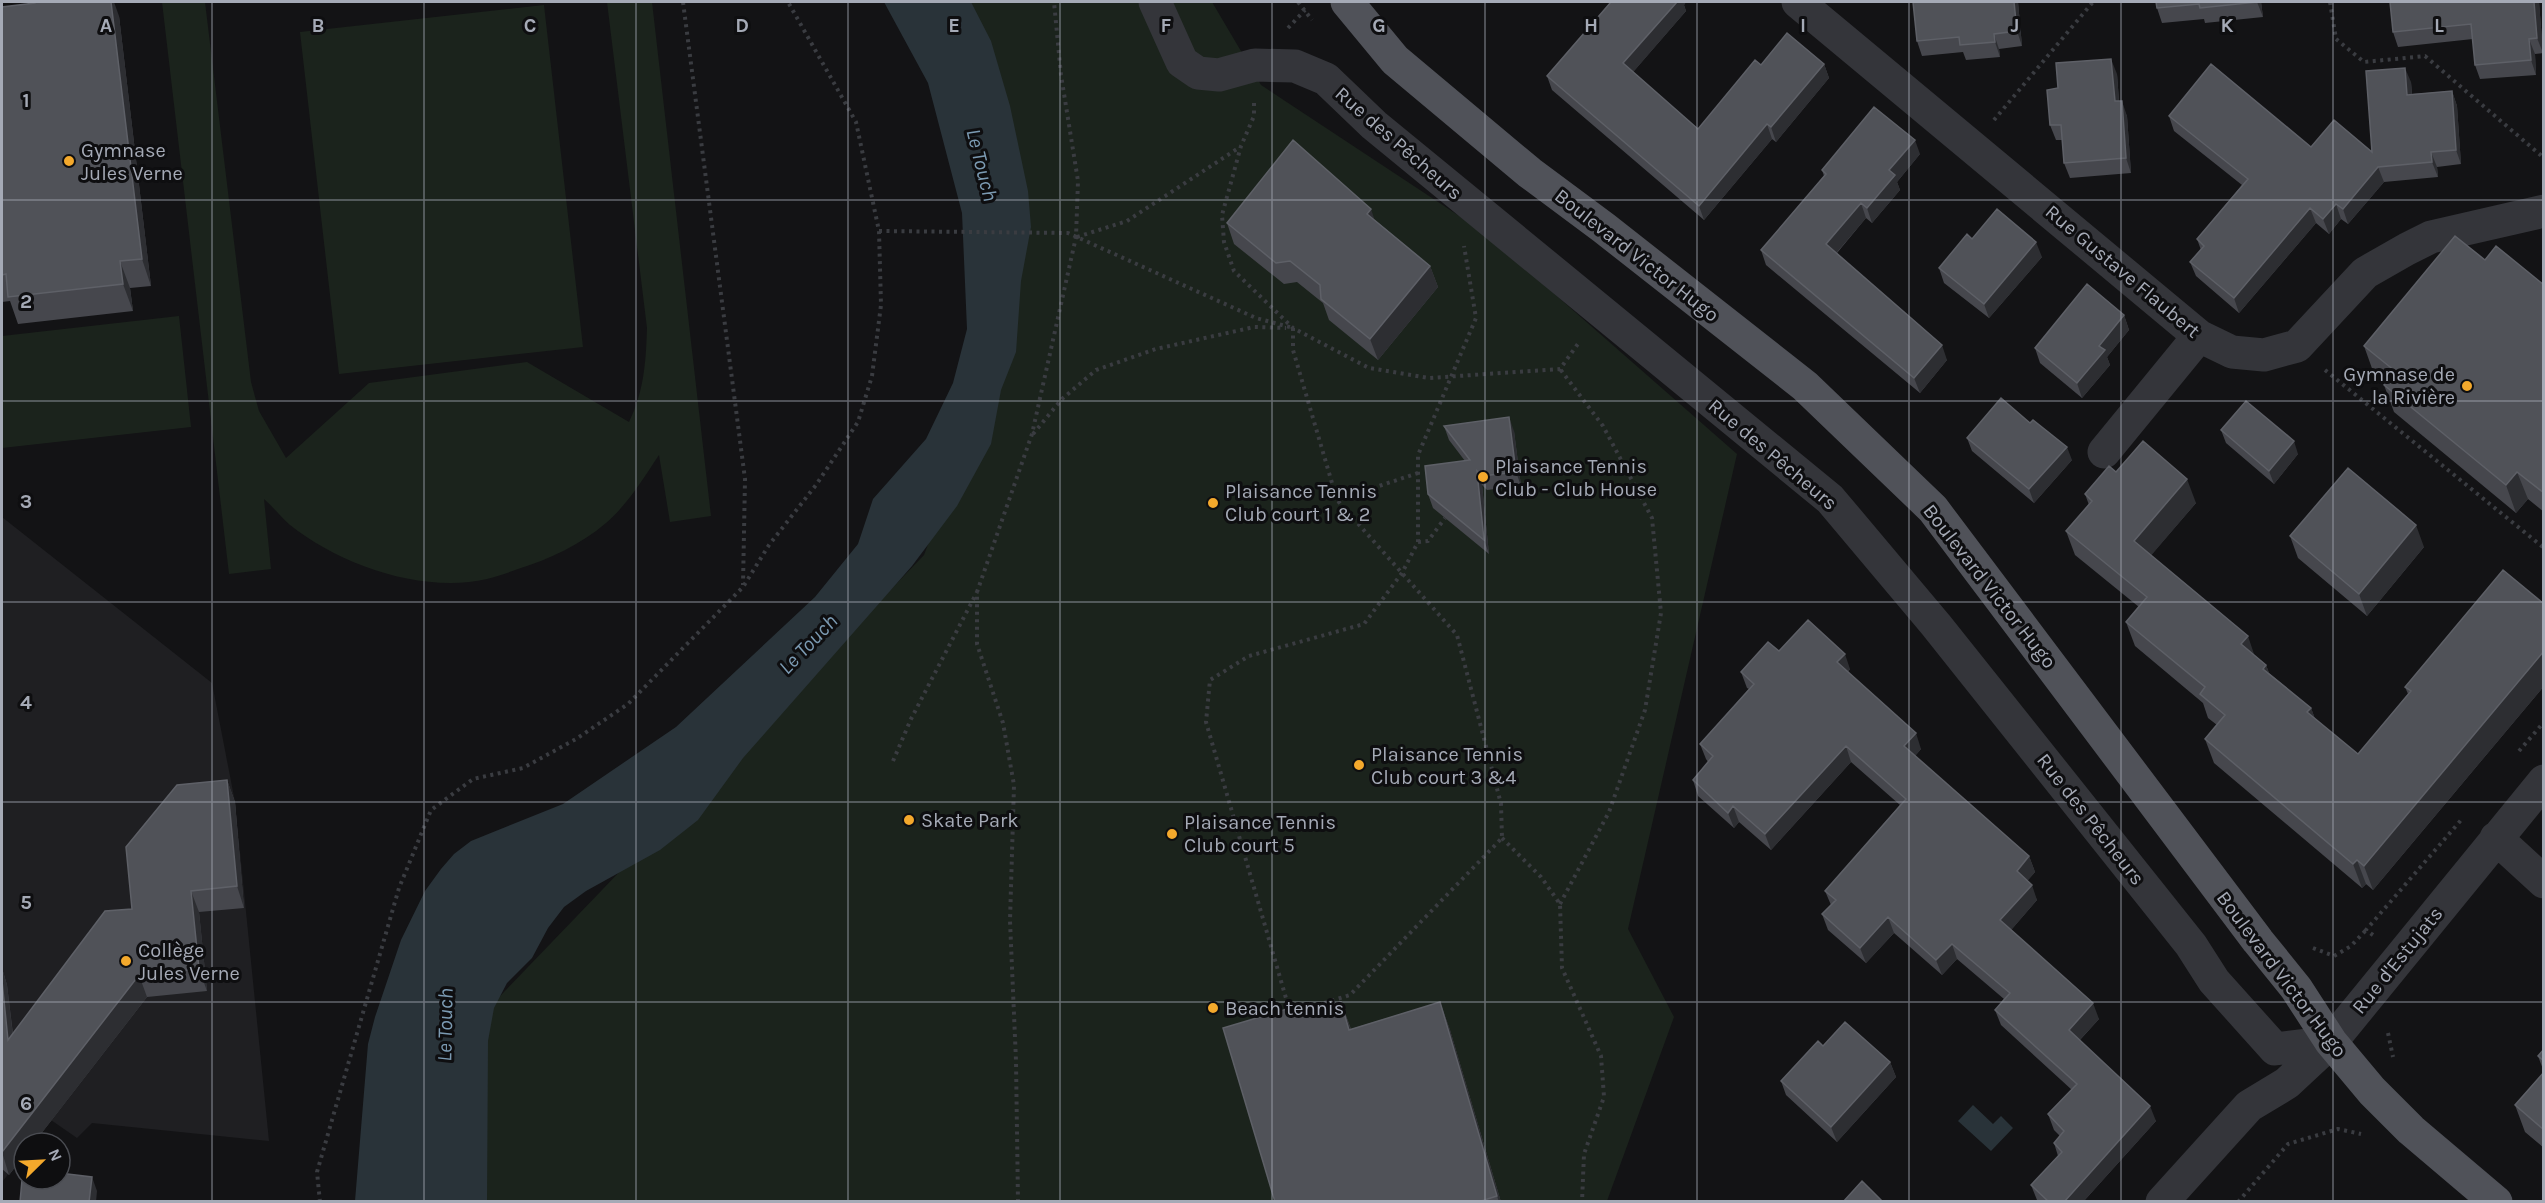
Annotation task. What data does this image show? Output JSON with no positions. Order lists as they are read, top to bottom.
{
  "streets": {
    "main road": ["Boulevard Victor Hugo"],
    "street": ["Rue des Pêcheurs", "Rue Gustave Flaubert", "Rue d'Estujats"]
  },
  "crossings": [
    ["Rue des Pêcheurs", "Boulevard Victor Hugo"],
    ["Rue des Pêcheurs", "Rue d'Estujats"],
    ["Boulevard Victor Hugo", "Rue d'Estujats"]
  ],
  "water": ["Le Touch"],
  "places": [
    "Gymnase Jules Verne",
    "Gymnase de la Rivière",
    "Plaisance Tennis Club - Club House",
    "Plaisance Tennis Club court 1 & 2",
    "Plaisance Tennis Club court 3 &4",
    "Skate Park",
    "Plaisance Tennis Club court 5",
    "Collège Jules Verne",
    "Beach tennis"
  ],
  "north": "top right",
  "grid": {
    "columns": [
      "A",
      "B",
      "C",
      "D",
      "E",
      "F",
      "G",
      "H",
      "I",
      "J",
      "K",
      "L"
    ],
    "rows": [
      "1",
      "2",
      "3",
      "4",
      "5",
      "6"
    ]
  }
}
